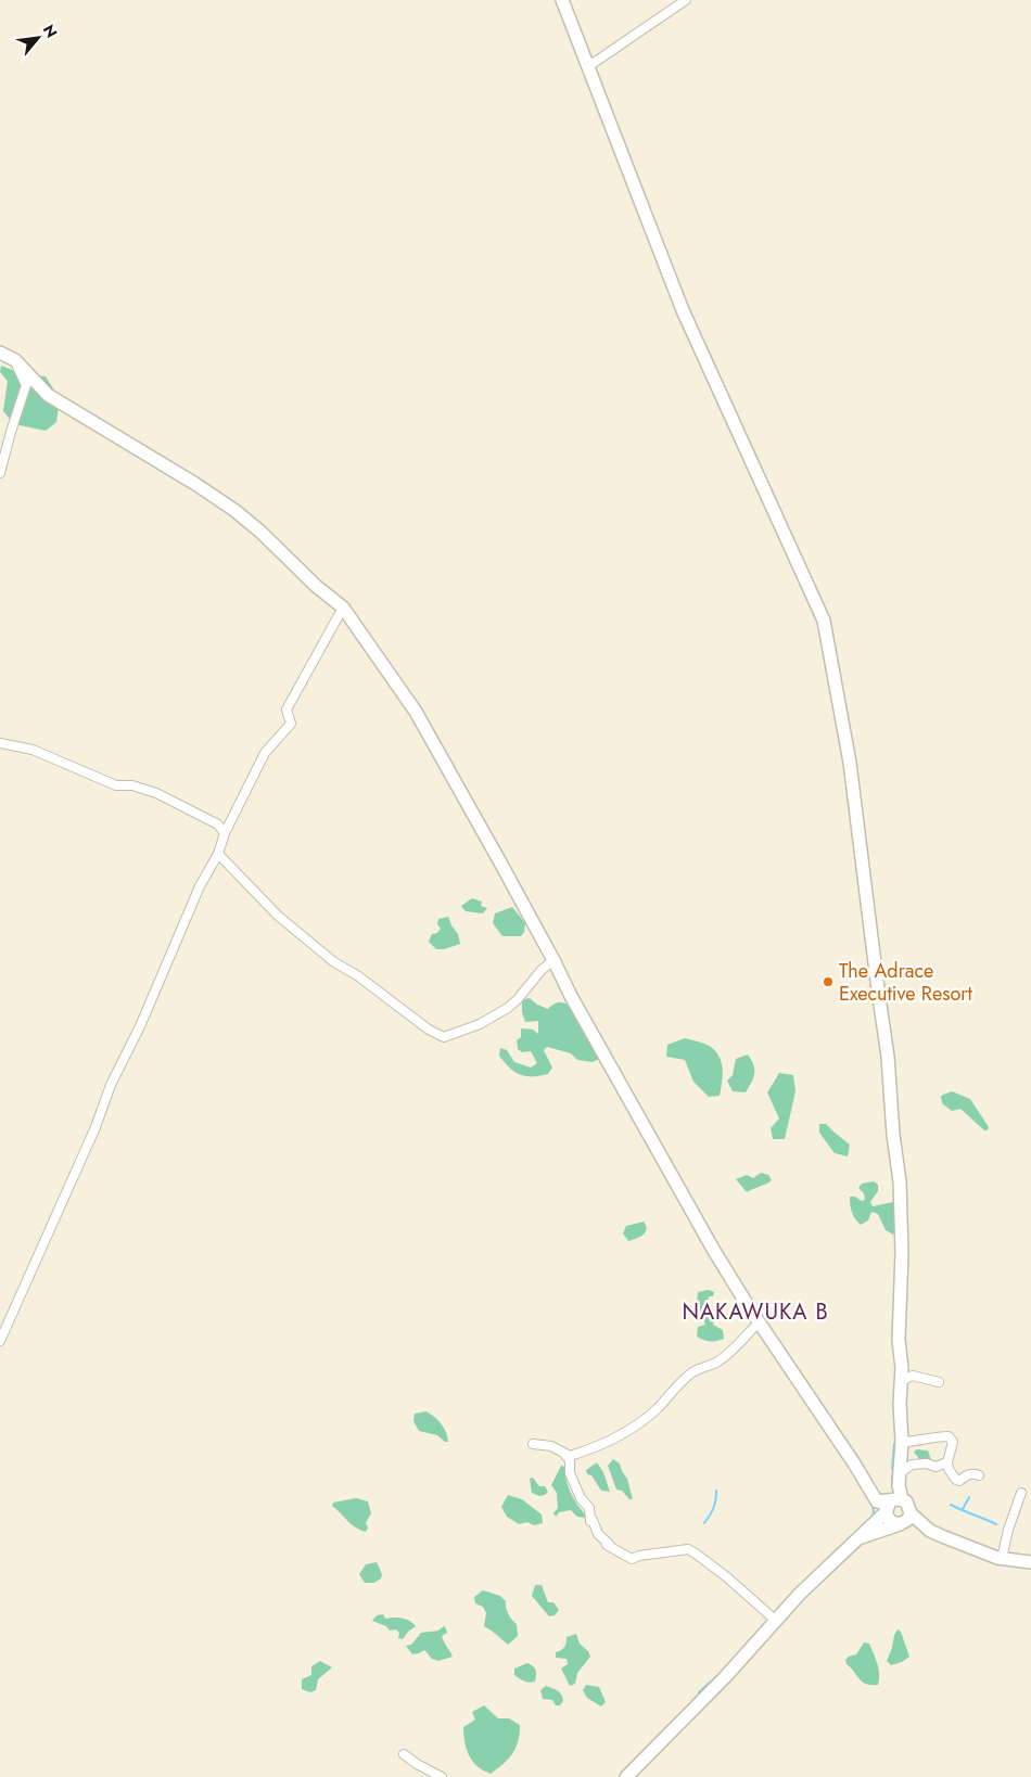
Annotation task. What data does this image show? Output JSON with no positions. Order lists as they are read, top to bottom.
{
  "districts": ["NAKAWUKA B"],
  "places": ["The Adrace Executive Resort"],
  "north": "top right"
}
